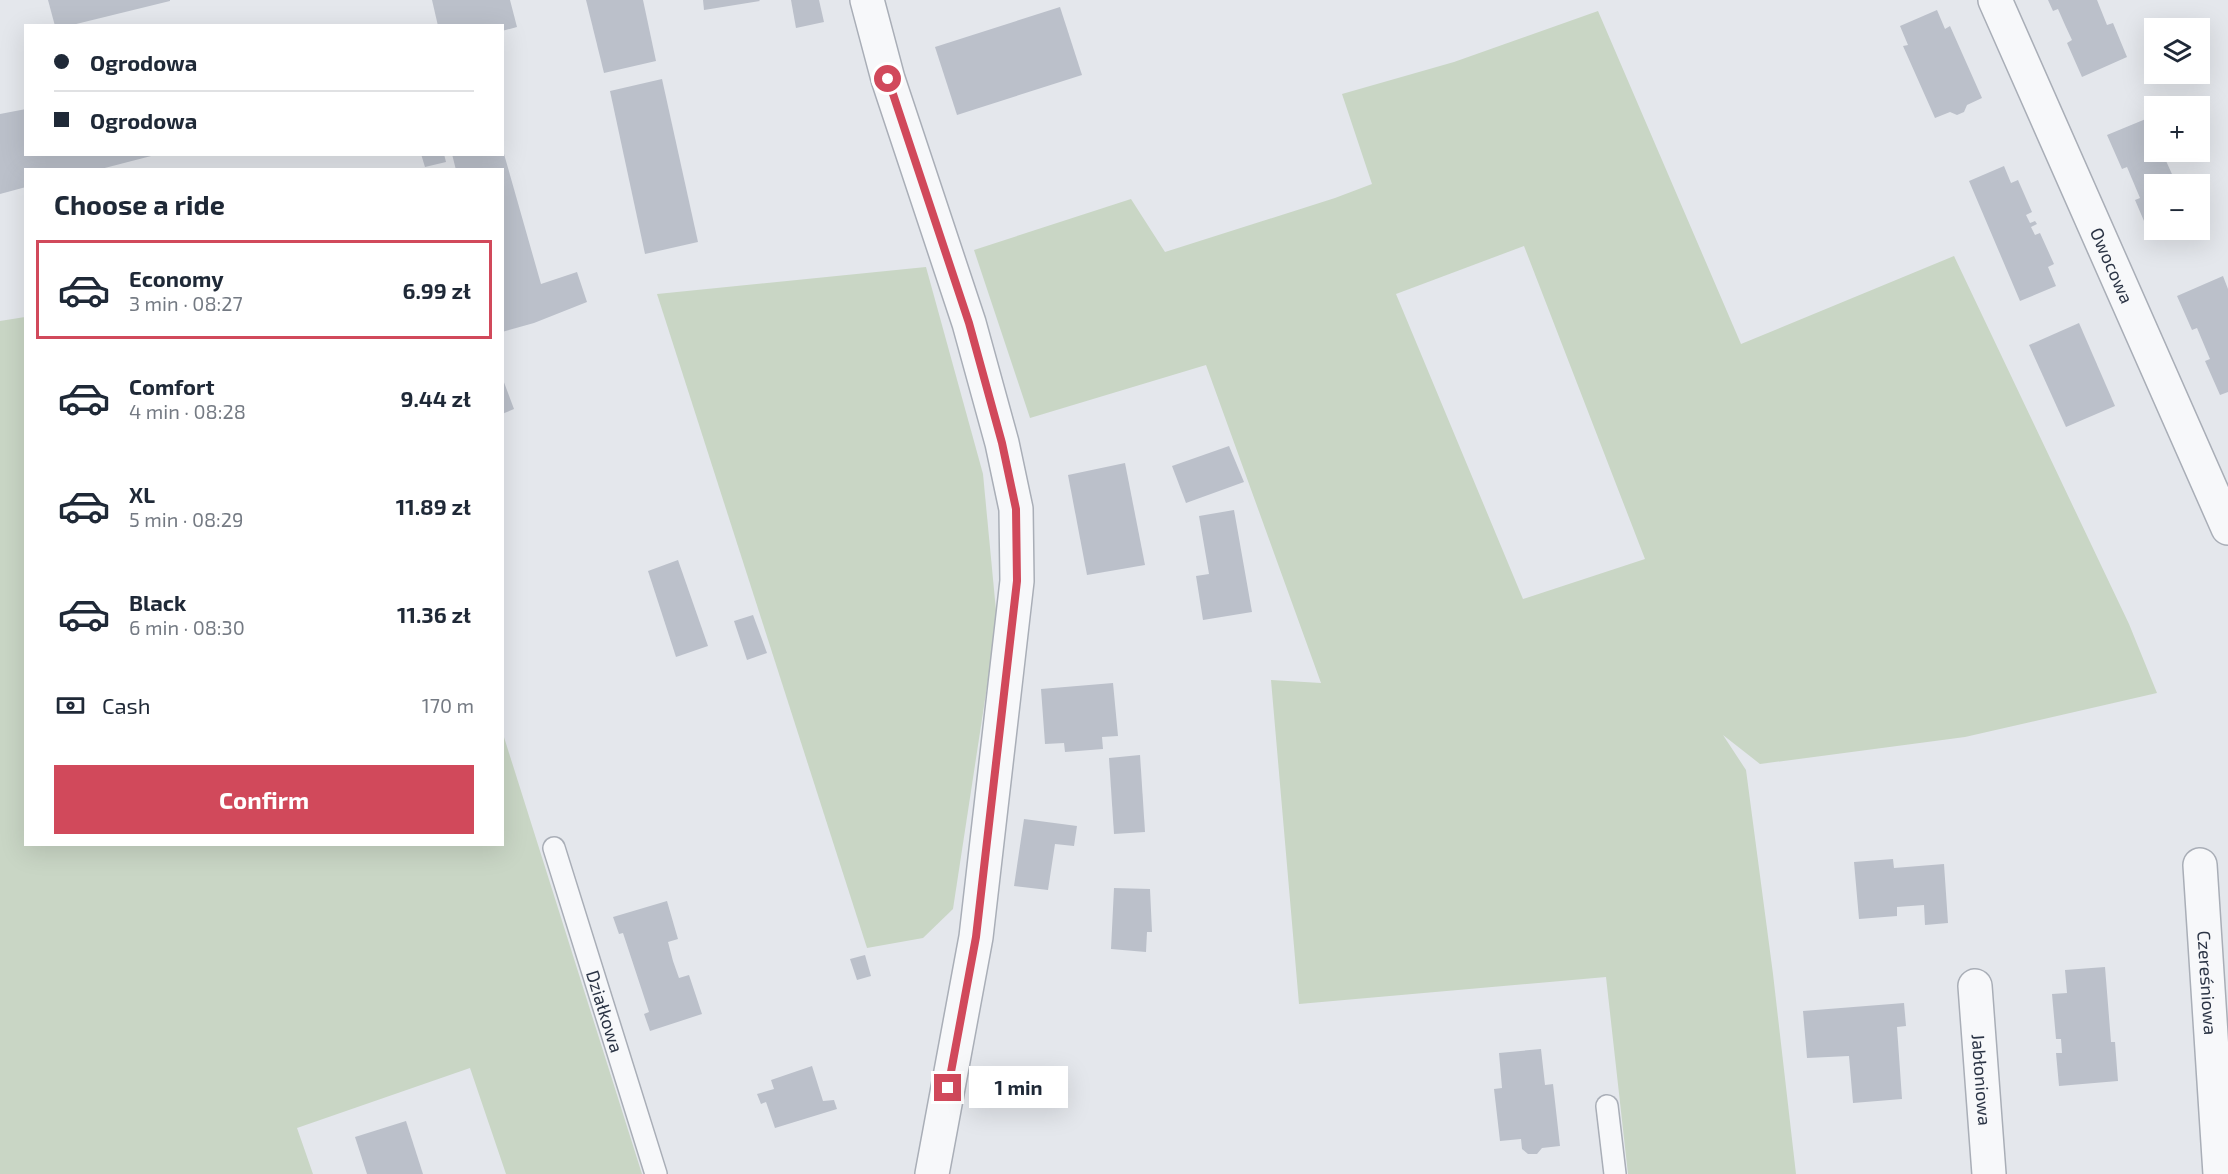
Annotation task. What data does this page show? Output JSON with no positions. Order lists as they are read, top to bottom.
{
  "streets": {
    "street": ["Owocowa", "Czereśniowa", "Jabłoniowa"],
    "lane": ["Działkowa"]
  },
  "page": {
    "map_buttons": ["+", "−"],
    "banner": ["Ogrodowa", "Ogrodowa"],
    "heading": "Choose a ride",
    "list": [
      {
        "name": "Economy",
        "note": "3 min · 08:27",
        "value": "6.99 zł"
      },
      {
        "name": "Comfort",
        "note": "4 min · 08:28",
        "value": "9.44 zł"
      },
      {
        "name": "XL",
        "note": "5 min · 08:29",
        "value": "11.89 zł"
      },
      {
        "name": "Black",
        "note": "6 min · 08:30",
        "value": "11.36 zł"
      }
    ],
    "pay": ["Cash", "170 m"],
    "buttons": "Confirm",
    "bubble": "1 min"
  }
}
